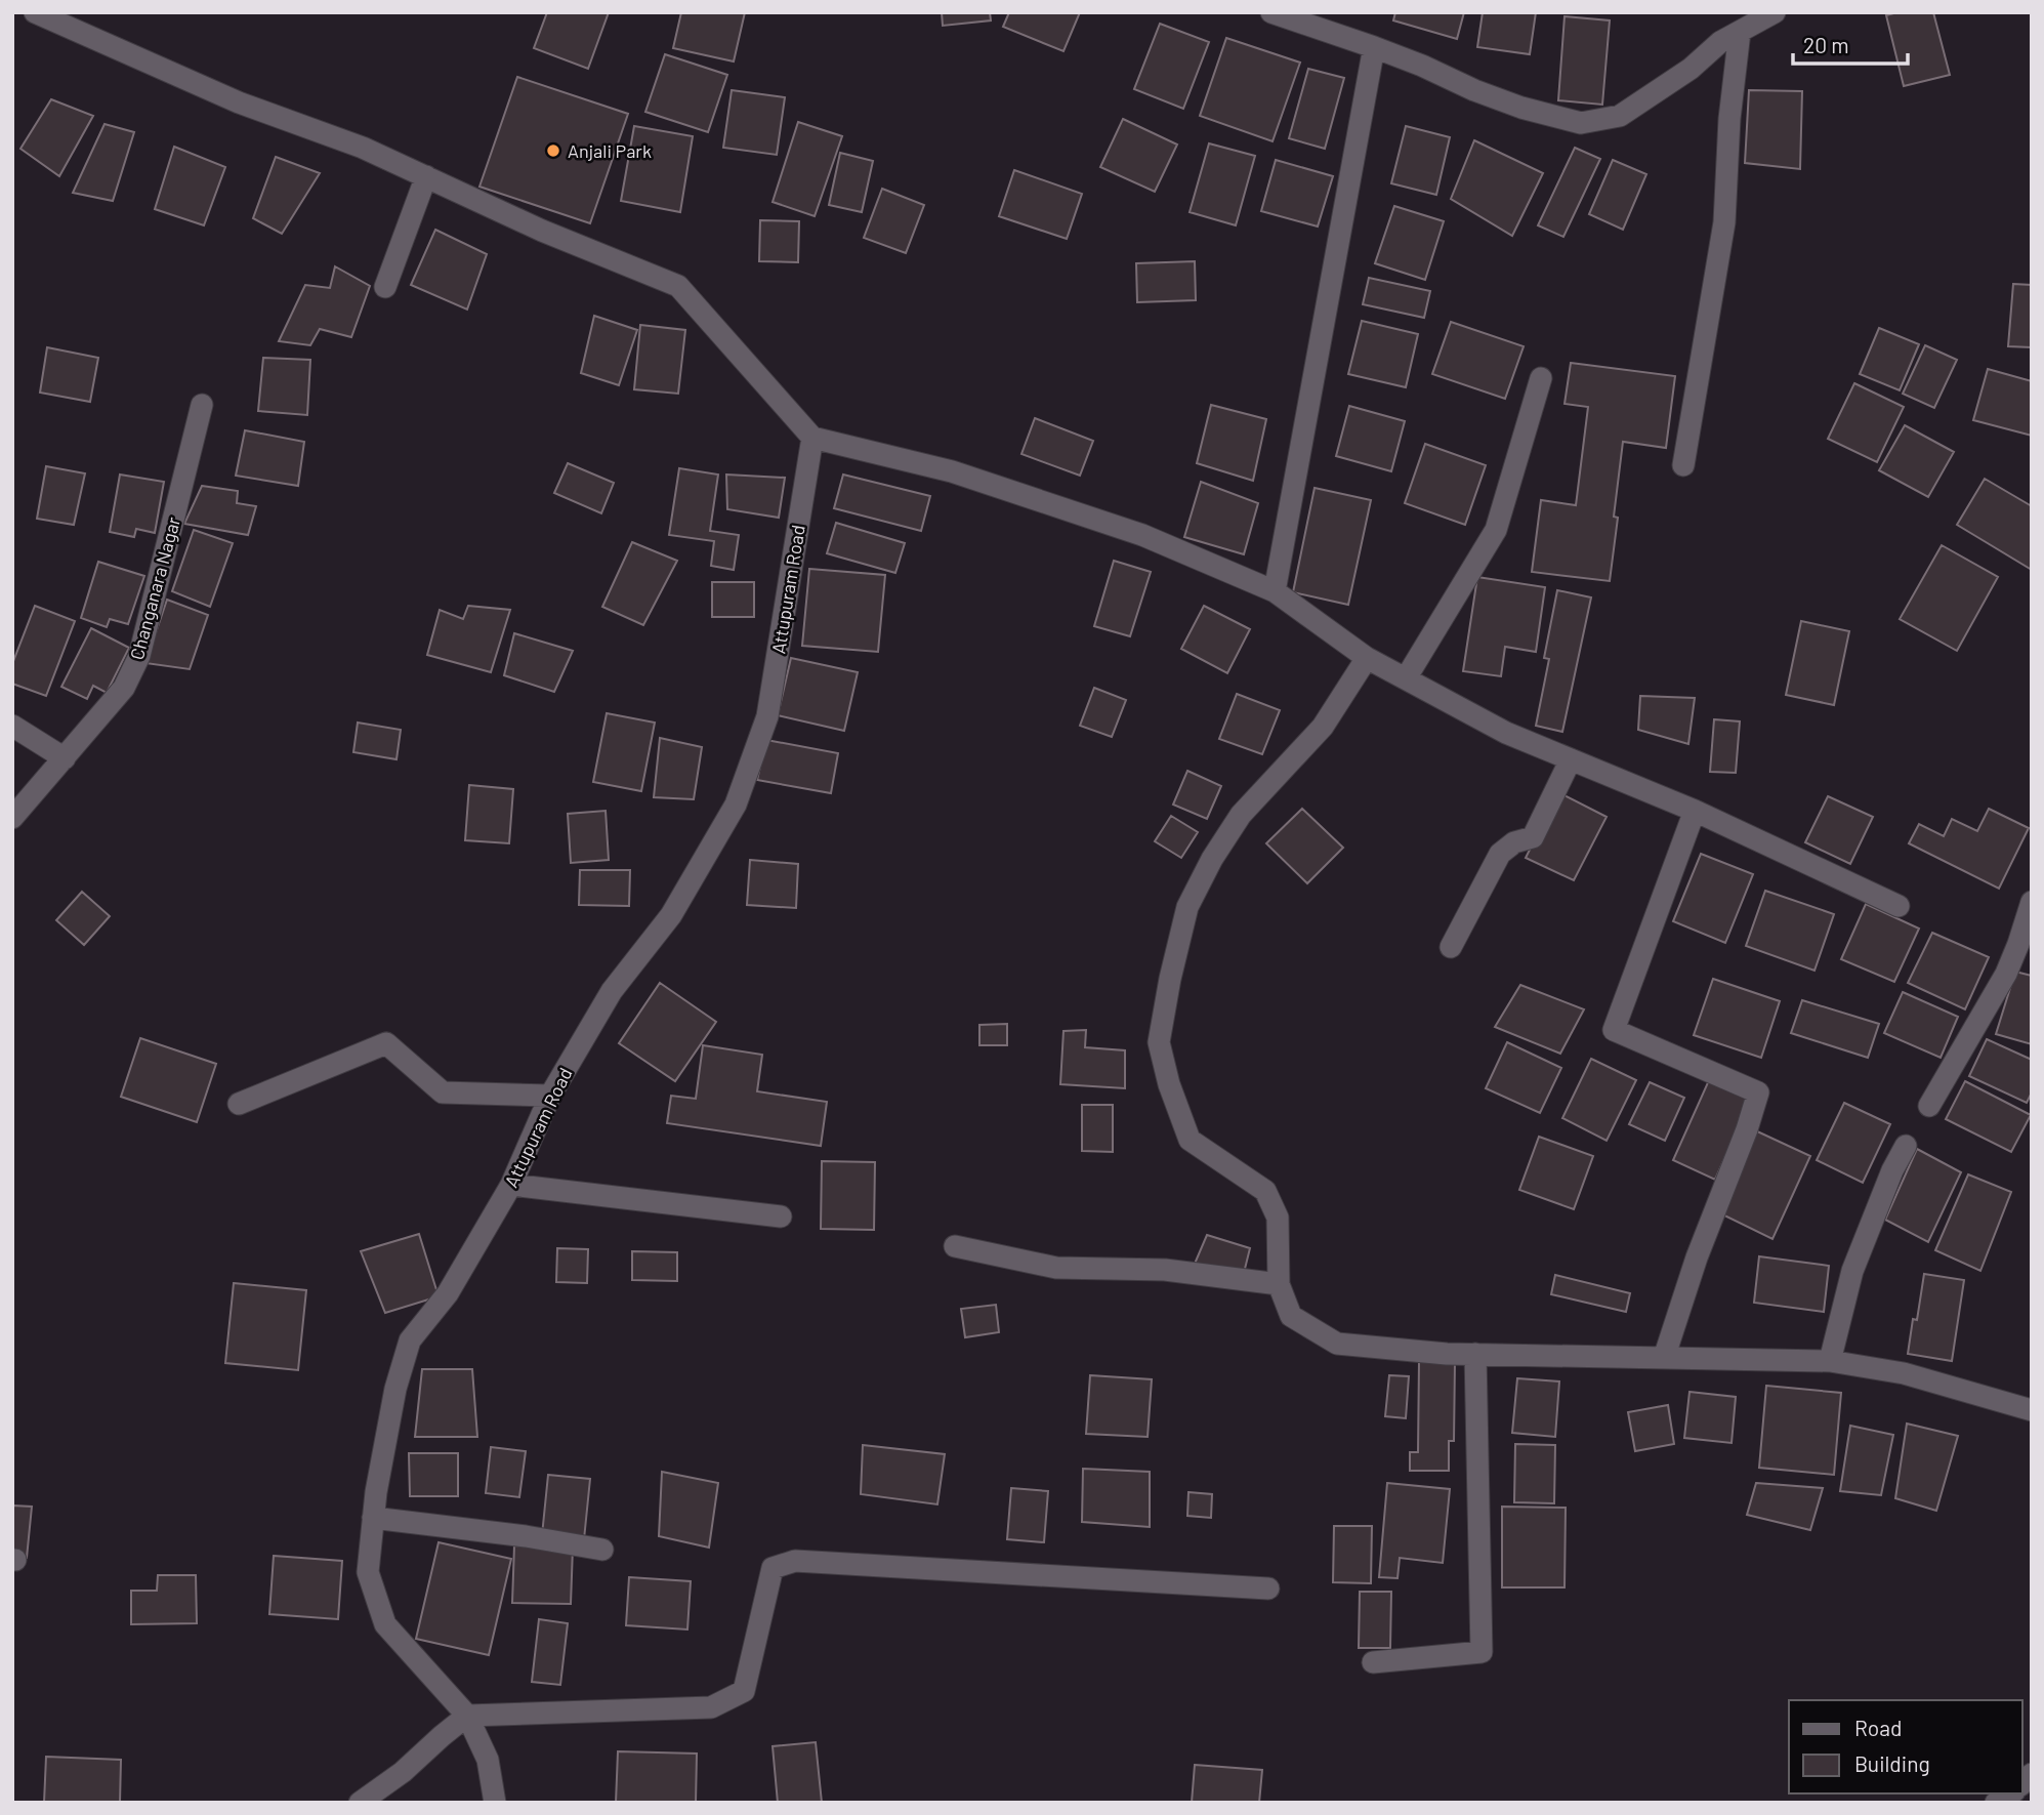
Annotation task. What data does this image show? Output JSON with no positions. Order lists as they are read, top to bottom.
{
  "streets": {
    "street": ["Changanara Nagar", "Attupuram Road"]
  },
  "places": ["Anjali Park"],
  "legend": ["Road", "Building"],
  "scale_bar": "20 m"
}
